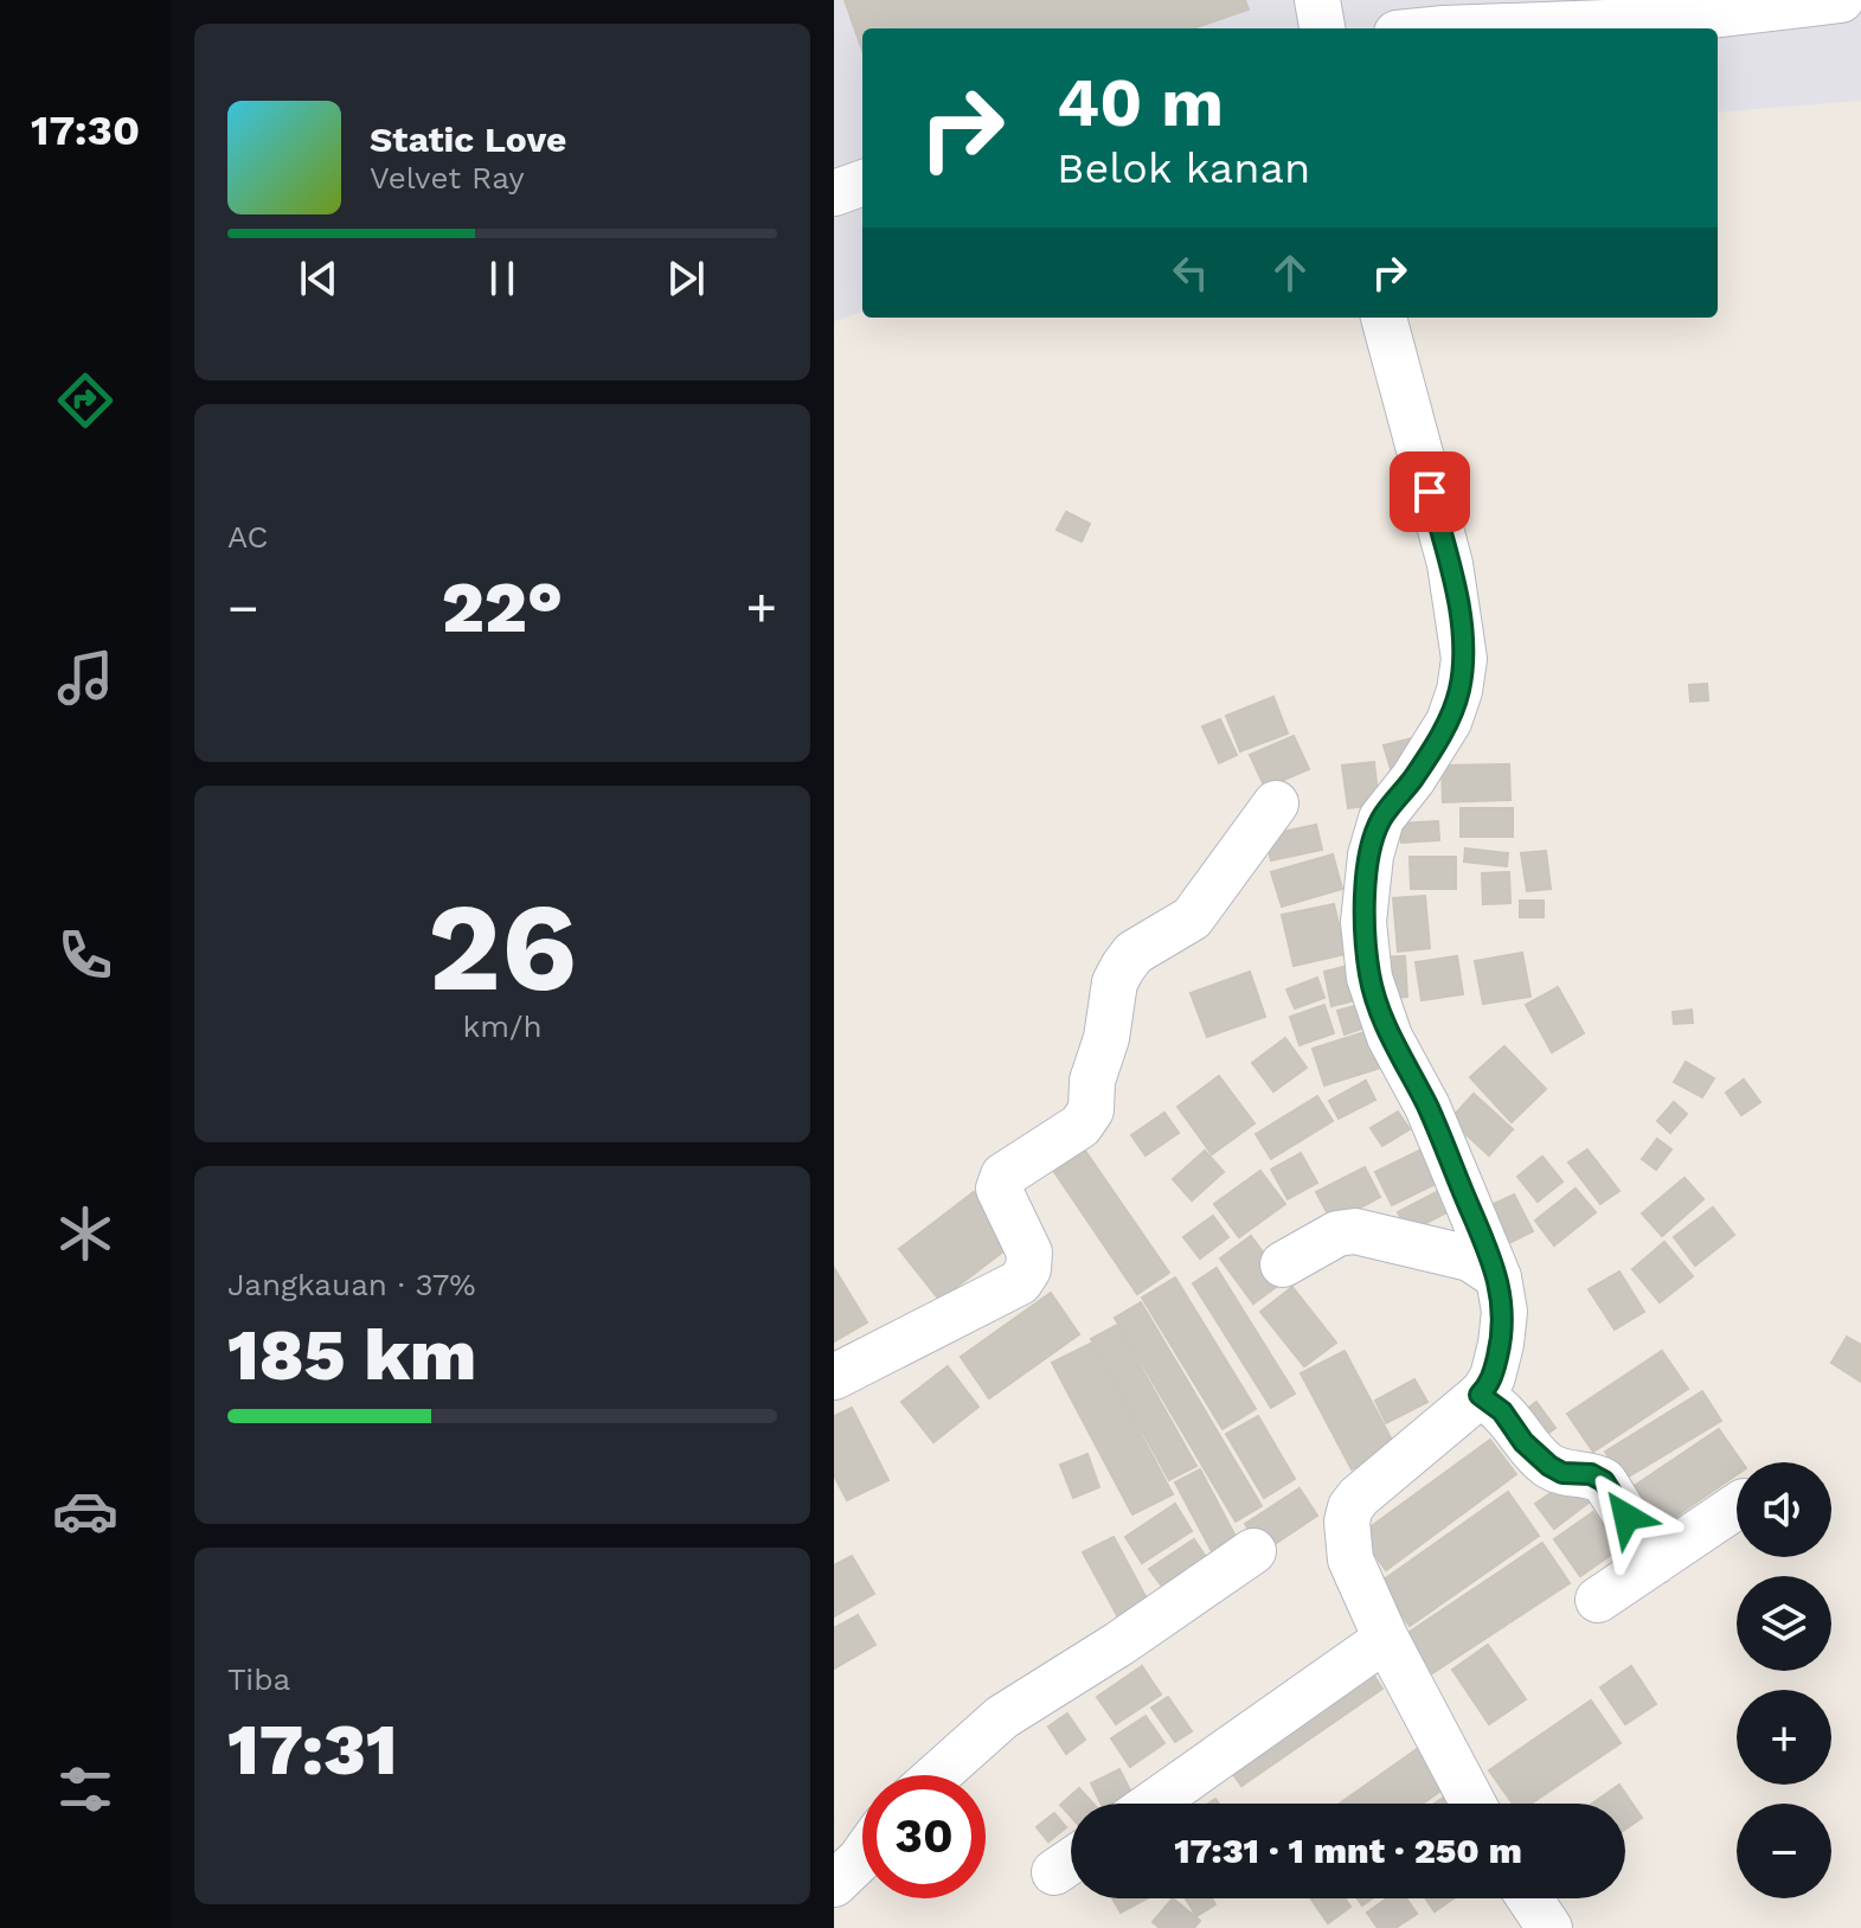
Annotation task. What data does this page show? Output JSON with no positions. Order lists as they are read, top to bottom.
{
  "page": {
    "tabs": "17:30",
    "turn": ["40 m", "Belok kanan"],
    "song": ["Static Love", "Velvet Ray"],
    "tile": [
      "AC",
      ["26", "km/h"],
      ["Jangkauan · 37%", "185 km"],
      ["Tiba", "17:31"]
    ],
    "heat": ["−", "22°", "+"],
    "map_buttons": ["+", "−"],
    "limit": "30",
    "trip": "17:31 · 1 mnt · 250 m"
  }
}
